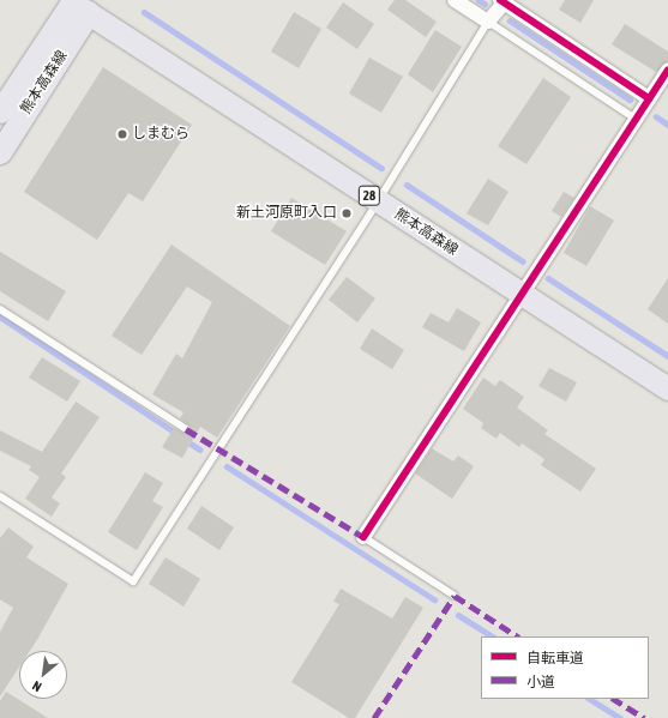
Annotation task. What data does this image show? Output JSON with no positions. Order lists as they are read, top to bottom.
{
  "streets": {
    "main road": ["熊本高森線", "28"]
  },
  "places": ["しまむら", "新土河原町入口"],
  "legend": ["自転車道", "小道"],
  "north": "bottom left"
}
